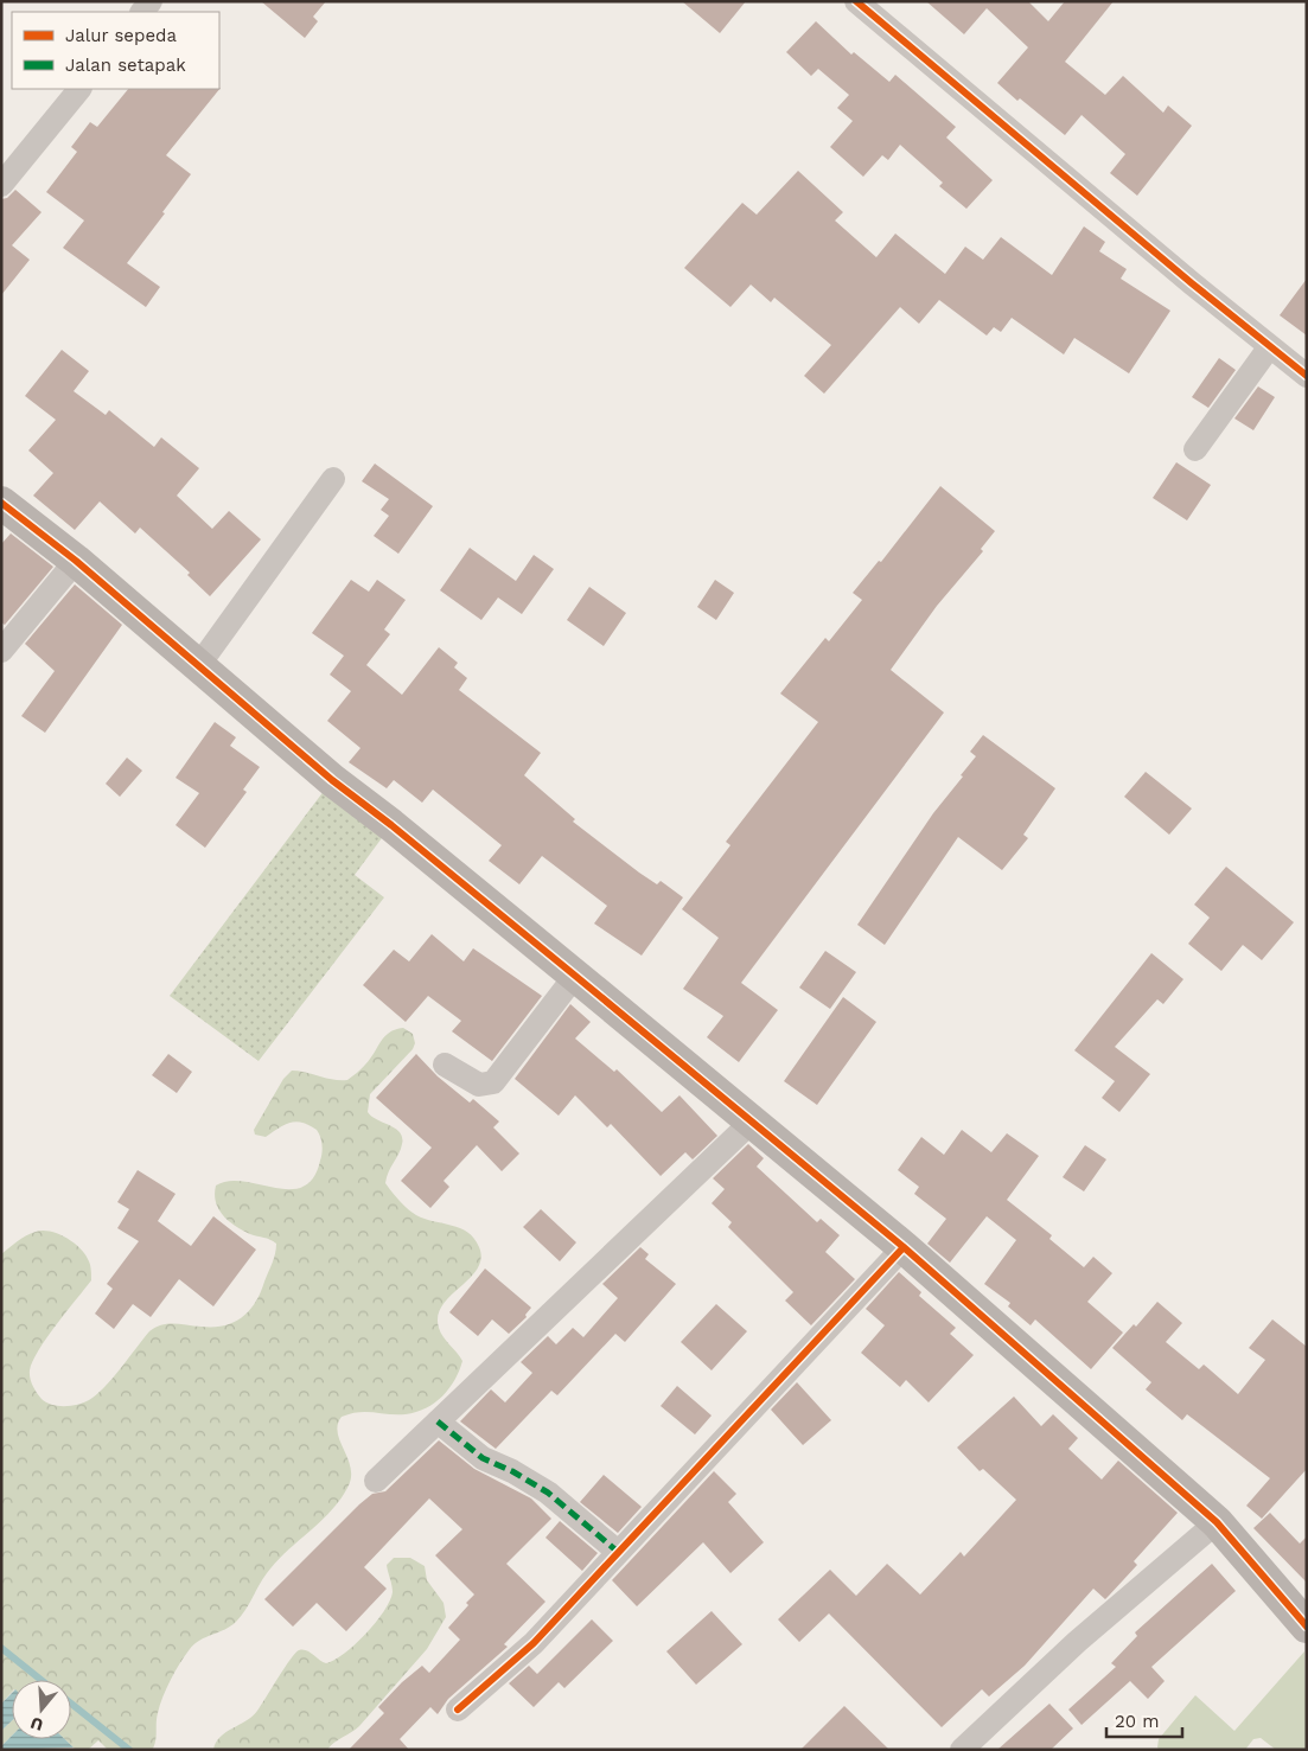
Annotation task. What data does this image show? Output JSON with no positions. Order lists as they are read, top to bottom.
{
  "legend": ["Jalur sepeda", "Jalan setapak"],
  "scale_bar": "20 m",
  "north": "bottom"
}
